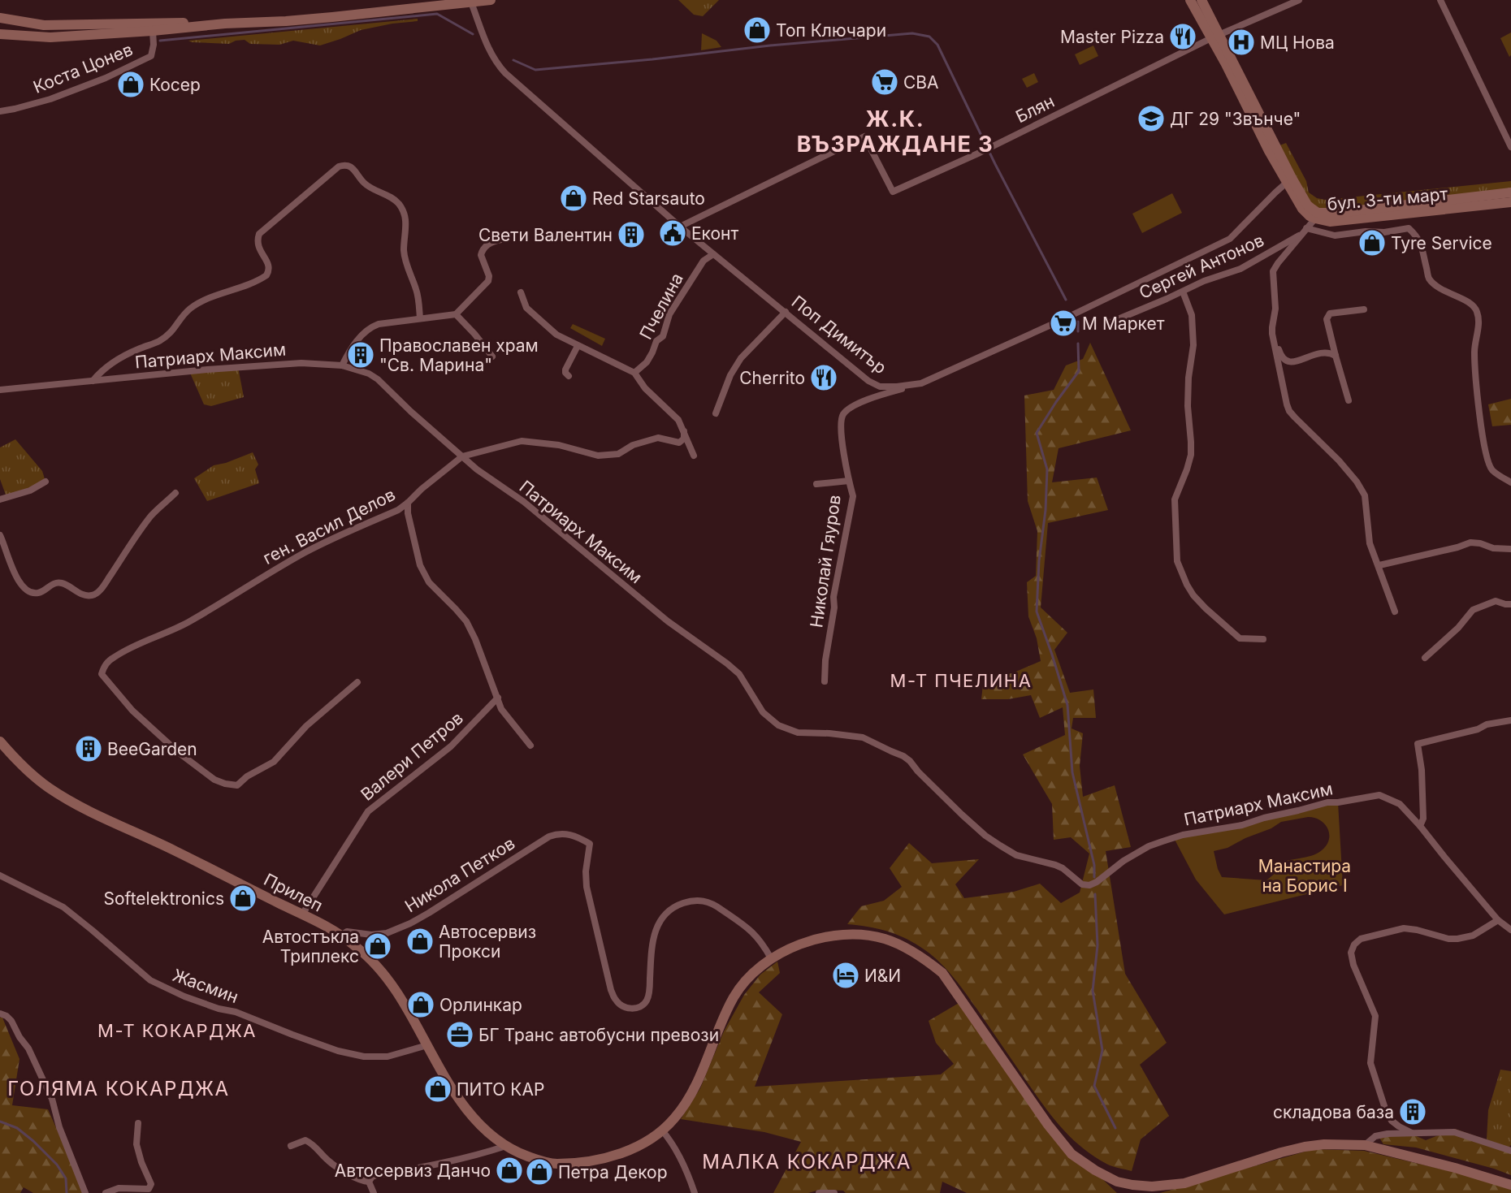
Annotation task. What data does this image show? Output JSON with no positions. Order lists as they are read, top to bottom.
{
  "streets": {
    "street": [
      "Коста Цонев",
      "Блян",
      "бул. 3-ти март",
      "Сергей Антонов",
      "Пчелина",
      "Поп Димитър",
      "Патриарх Максим",
      "ген. Васил Делов",
      "Николай Гяуров",
      "Валери Петров",
      "Никола Петков",
      "Прилеп",
      "Жасмин"
    ]
  },
  "crossings": [
    ["Блян", "бул. 3-ти март"],
    ["Блян", "Поп Димитър"],
    ["бул. 3-ти март", "Поп Димитър"],
    ["Пчелина", "Поп Димитър"],
    ["Поп Димитър", "Николай Гяуров"],
    ["Патриарх Максим", "ген. Васил Делов"],
    ["Валери Петров", "Прилеп"],
    ["Никола Петков", "Прилеп"],
    ["Прилеп", "Жасмин"]
  ],
  "districts": [
    "Ж.К. ВЪЗРАЖДАНЕ 3",
    "М-Т ПЧЕЛИНА",
    "М-Т КОКАРДЖА",
    "ГОЛЯМА КОКАРДЖА",
    "МАЛКА КОКАРДЖА"
  ],
  "parks": ["Манастира на Борис І"],
  "places": {
    "shop": [
      "Топ Ключари",
      "Косер",
      "Red Starsauto",
      "Tyre Service",
      "Softelektronics",
      "Автосервиз Прокси",
      "Автостъкла Триплекс",
      "Орлинкар",
      "ПИТО КАР",
      "Автосервиз Данчо",
      "Петра Декор"
    ],
    "restaurant": ["Master Pizza", "Cherrito"],
    "hospital": ["МЦ Нова"],
    "supermarket": ["CBA", "М Маркет"],
    "school or university": ["ДГ 29 \"Звънче\""],
    "public building": ["Еконт"],
    "building": [
      "Свети Валентин",
      "Православен храм \"Св. Марина\"",
      "BeeGarden",
      "складова база"
    ],
    "hotel": ["И&И"],
    "office": ["БГ Транс автобусни превози"]
  }
}
